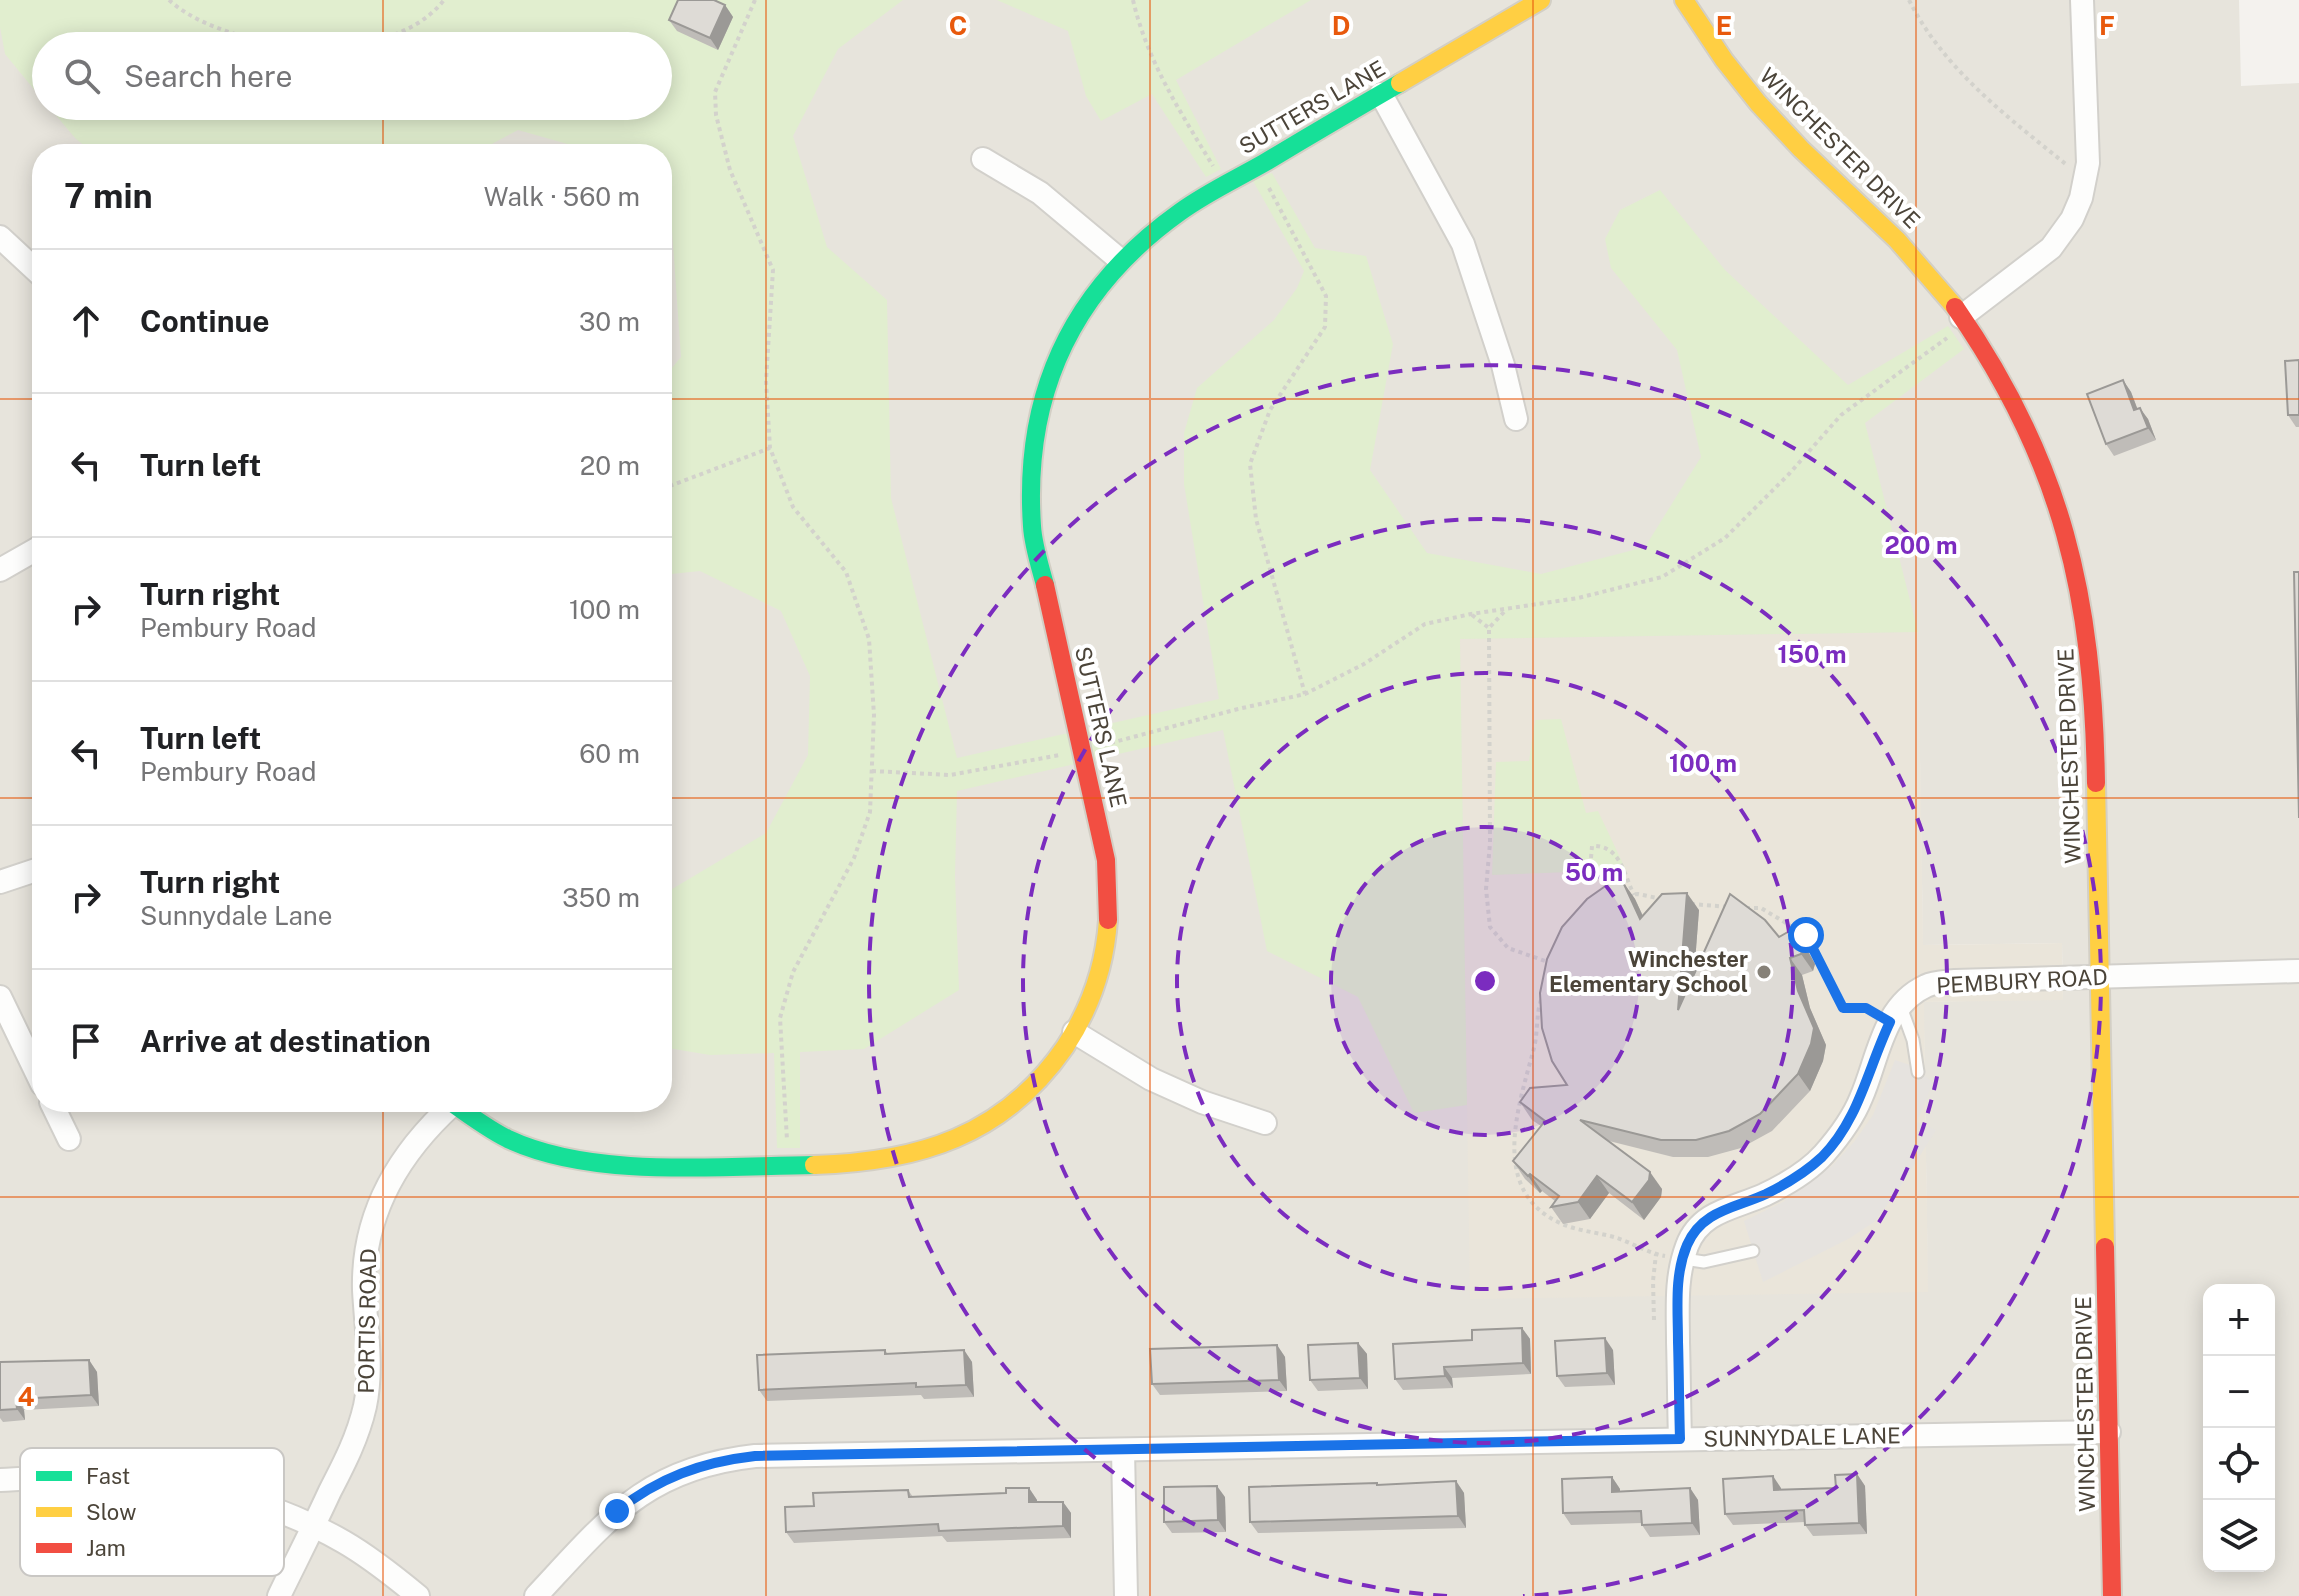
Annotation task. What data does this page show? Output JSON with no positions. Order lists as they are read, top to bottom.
{
  "streets": {
    "street": [
      "SUTTERS LANE",
      "WINCHESTER DRIVE",
      "PEMBURY ROAD",
      "PORTIS ROAD",
      "SUNNYDALE LANE"
    ]
  },
  "crossings": [
    ["WINCHESTER DRIVE", "PEMBURY ROAD"],
    ["WINCHESTER DRIVE", "SUNNYDALE LANE"],
    ["PEMBURY ROAD", "SUNNYDALE LANE"]
  ],
  "places": ["Winchester Elementary School"],
  "legend": ["Fast", "Slow", "Jam"],
  "page": {
    "search": "Search here",
    "heading": ["7 min", "Walk · 560 m"],
    "list": [
      ["Continue", "30 m"],
      ["Turn left", "20 m"],
      ["Turn right", "Pembury Road", "100 m"],
      ["Turn left", "Pembury Road", "60 m"],
      ["Turn right", "Sunnydale Lane", "350 m"],
      "Arrive at destination"
    ],
    "map_buttons": ["+", "−"]
  },
  "grid": {
    "columns": [
      "C",
      "D",
      "E",
      "F"
    ],
    "rows": ["4"]
  },
  "rings": [
    "200 m",
    "150 m",
    "100 m",
    "50 m"
  ]
}
